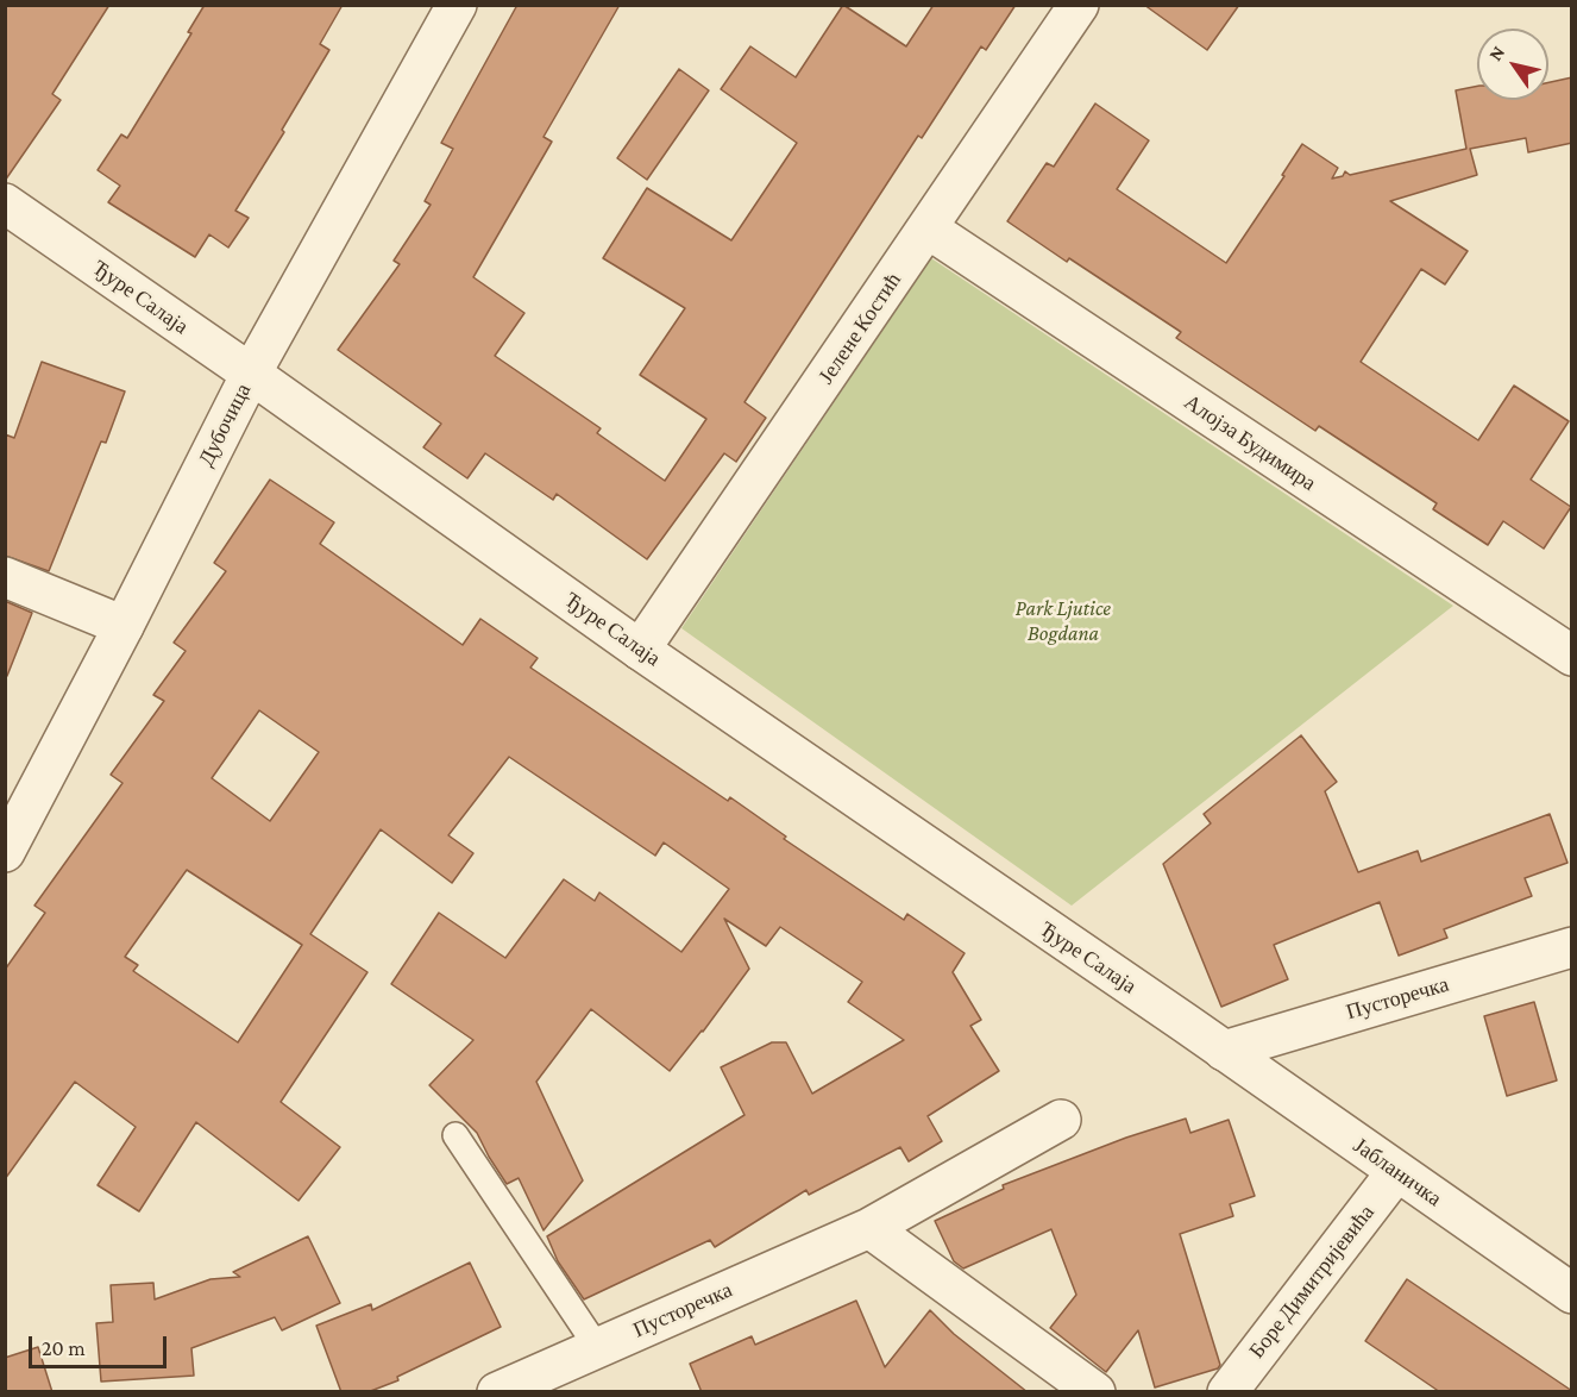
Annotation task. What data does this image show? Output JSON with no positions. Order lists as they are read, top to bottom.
{
  "streets": {
    "street": [
      "Ђуре Салаја",
      "Јелене Костић",
      "Дубочица",
      "Алојза Будимира",
      "Пусторечка",
      "Јабланичка",
      "Боре Димитријевића"
    ]
  },
  "crossings": [
    ["Ђуре Салаја", "Јелене Костић"],
    ["Ђуре Салаја", "Дубочица"],
    ["Ђуре Салаја", "Пусторечка"],
    ["Ђуре Салаја", "Јабланичка"],
    ["Јелене Костић", "Алојза Будимира"],
    ["Пусторечка", "Јабланичка"],
    ["Јабланичка", "Боре Димитријевића"]
  ],
  "parks": ["Park Ljutice Bogdana"],
  "scale_bar": "20 m",
  "north": "top left"
}
